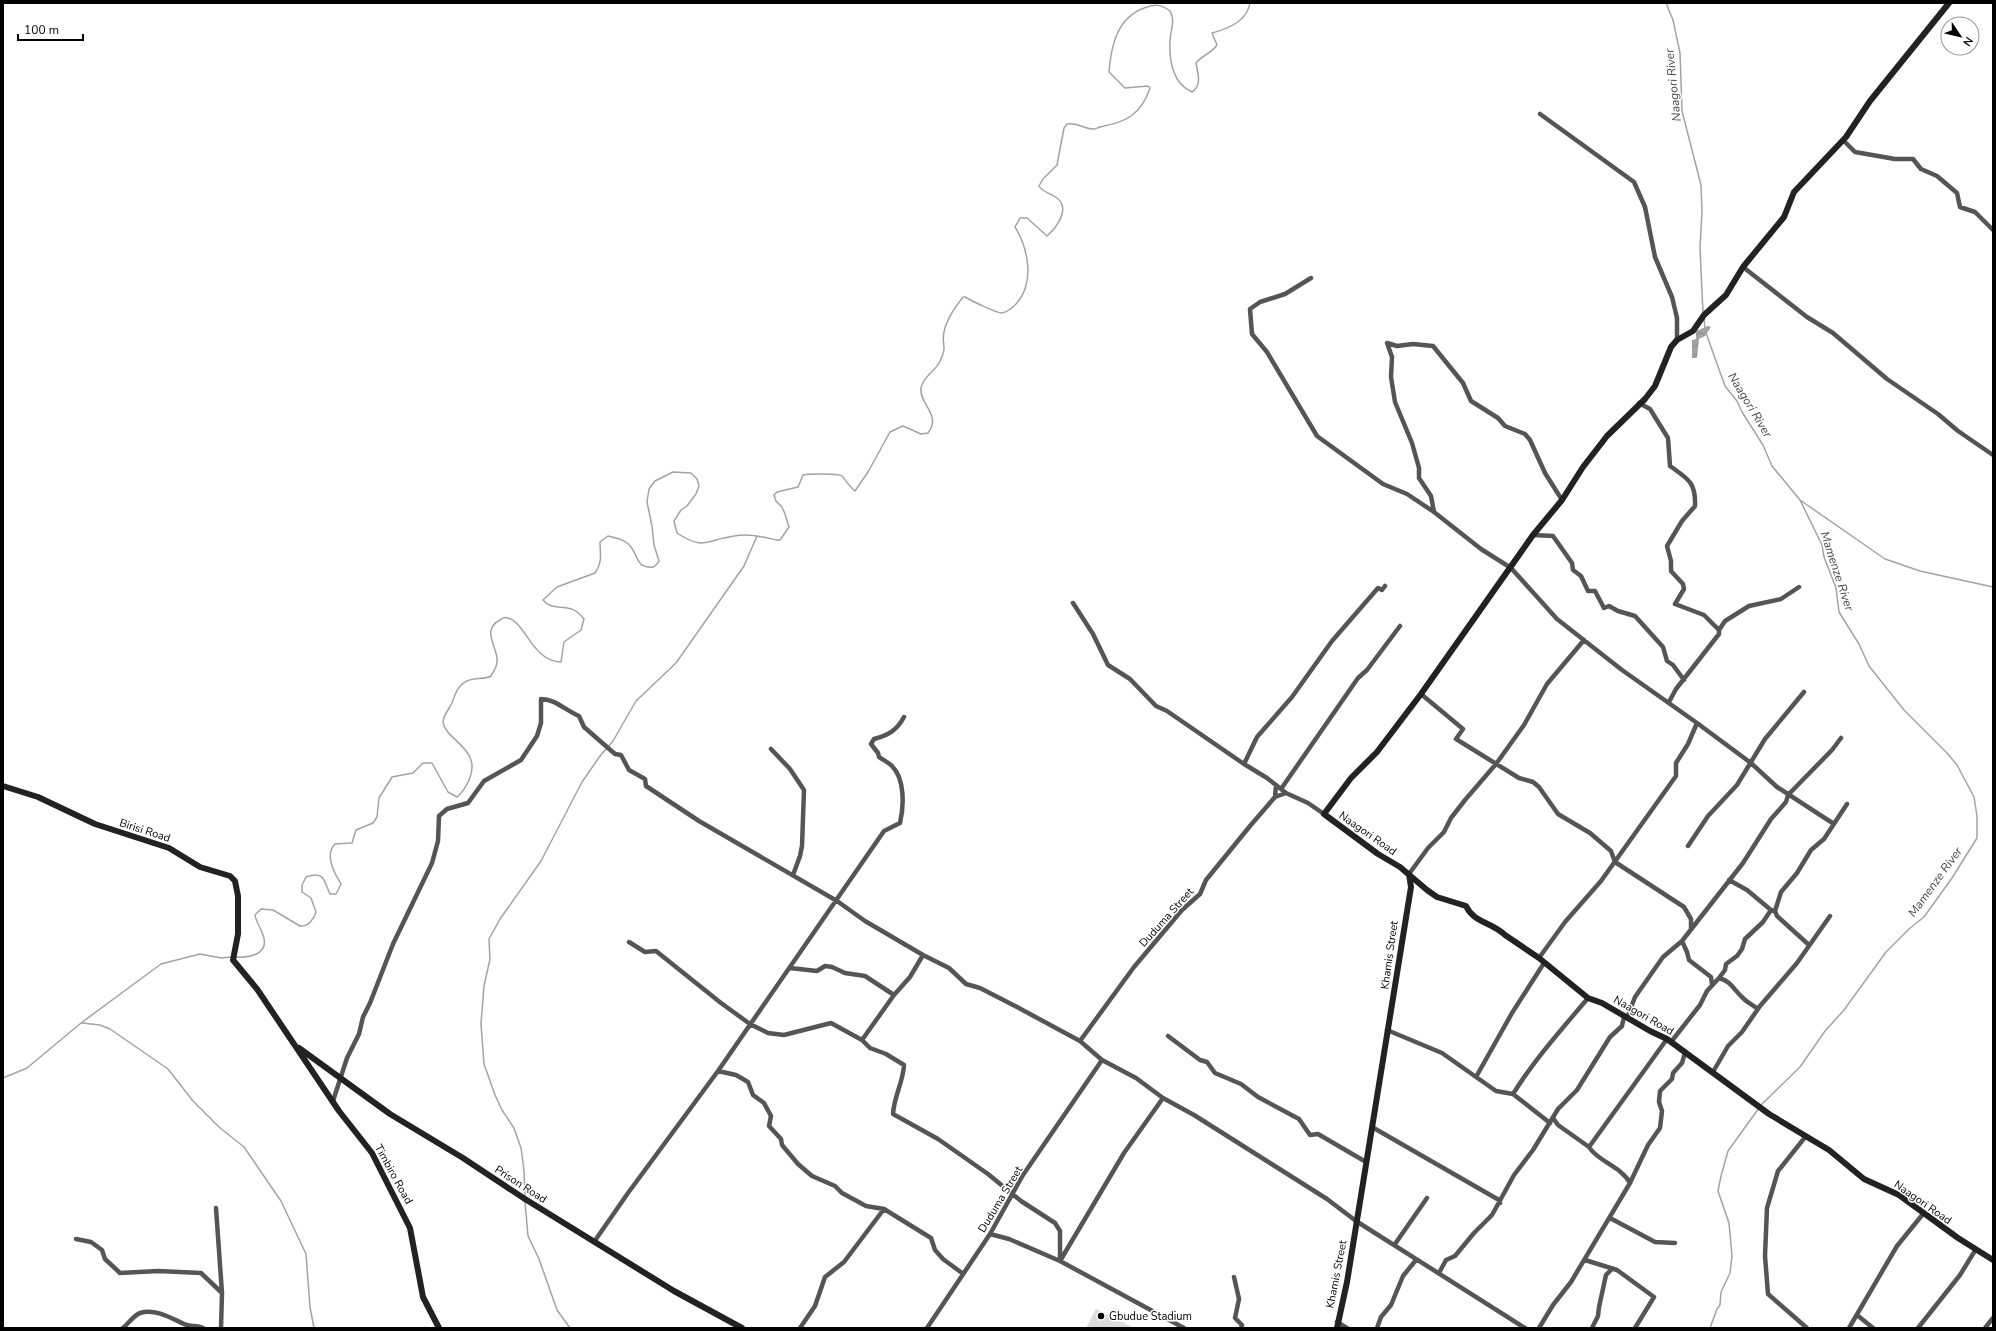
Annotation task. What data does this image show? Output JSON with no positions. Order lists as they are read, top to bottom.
{
  "streets": {
    "street": [
      "Birisi Road",
      "Naagori Road",
      "Duduma Street",
      "Khamis Street",
      "Timbiro Road",
      "Prison Road"
    ]
  },
  "crossings": [
    ["Birisi Road", "Timbiro Road"],
    ["Birisi Road", "Prison Road"],
    ["Naagori Road", "Khamis Street"],
    ["Timbiro Road", "Prison Road"]
  ],
  "water": ["Naagori River", "Mamenze River"],
  "places": ["Gbudue Stadium"],
  "scale_bar": "100 m",
  "north": "bottom right"
}
